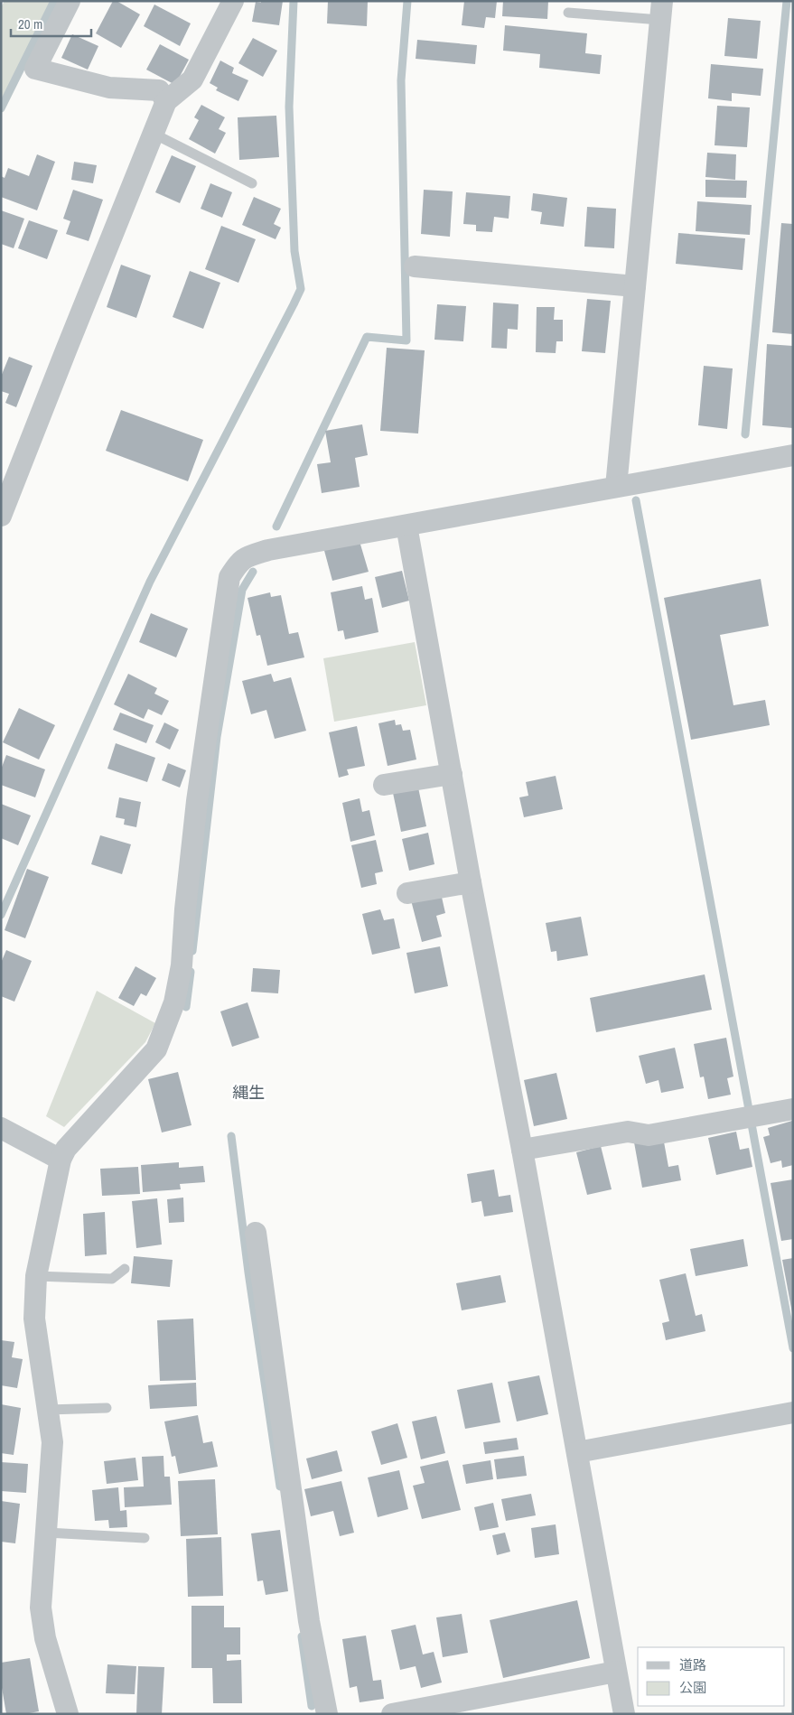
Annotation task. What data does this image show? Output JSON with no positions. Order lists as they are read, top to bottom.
{
  "districts": ["縄生"],
  "legend": ["道路", "公園"],
  "scale_bar": "20 m"
}
